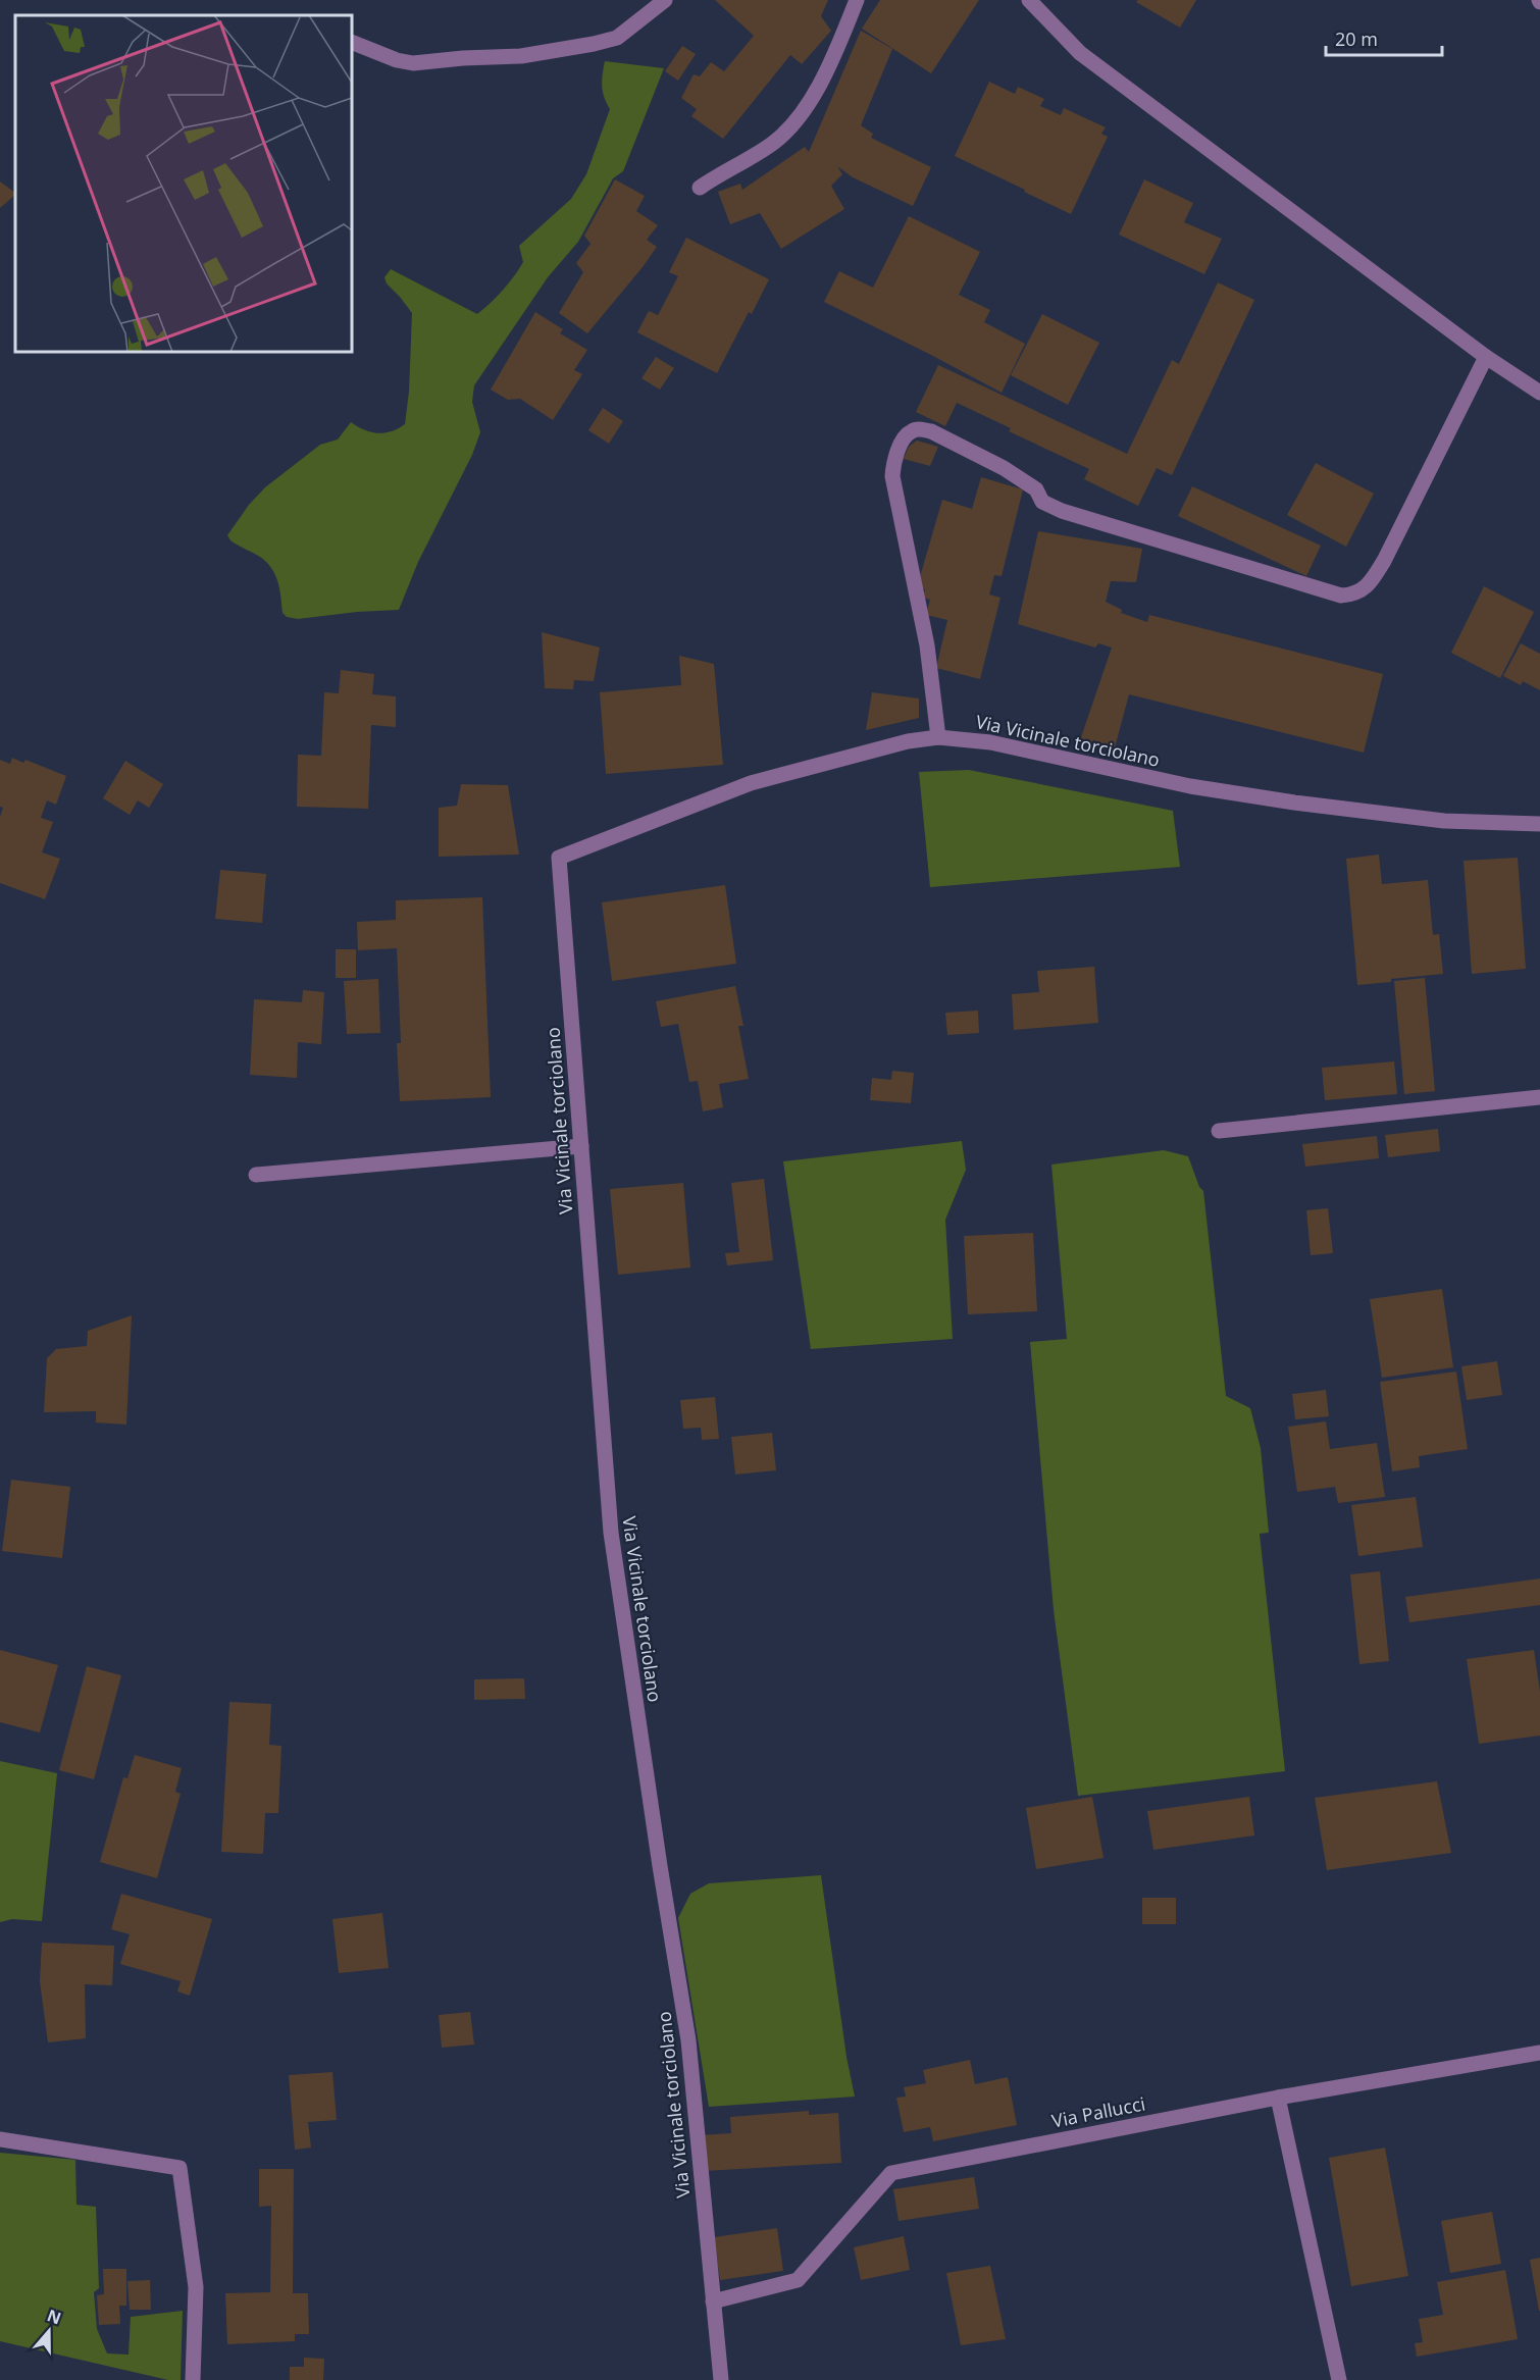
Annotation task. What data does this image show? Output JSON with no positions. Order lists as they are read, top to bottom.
{
  "streets": {
    "street": ["Via Vicinale torciolano", "Via Pallucci"]
  },
  "crossings": [
    ["Via Vicinale torciolano", "Via Pallucci"]
  ],
  "scale_bar": "20 m",
  "north": "top"
}
